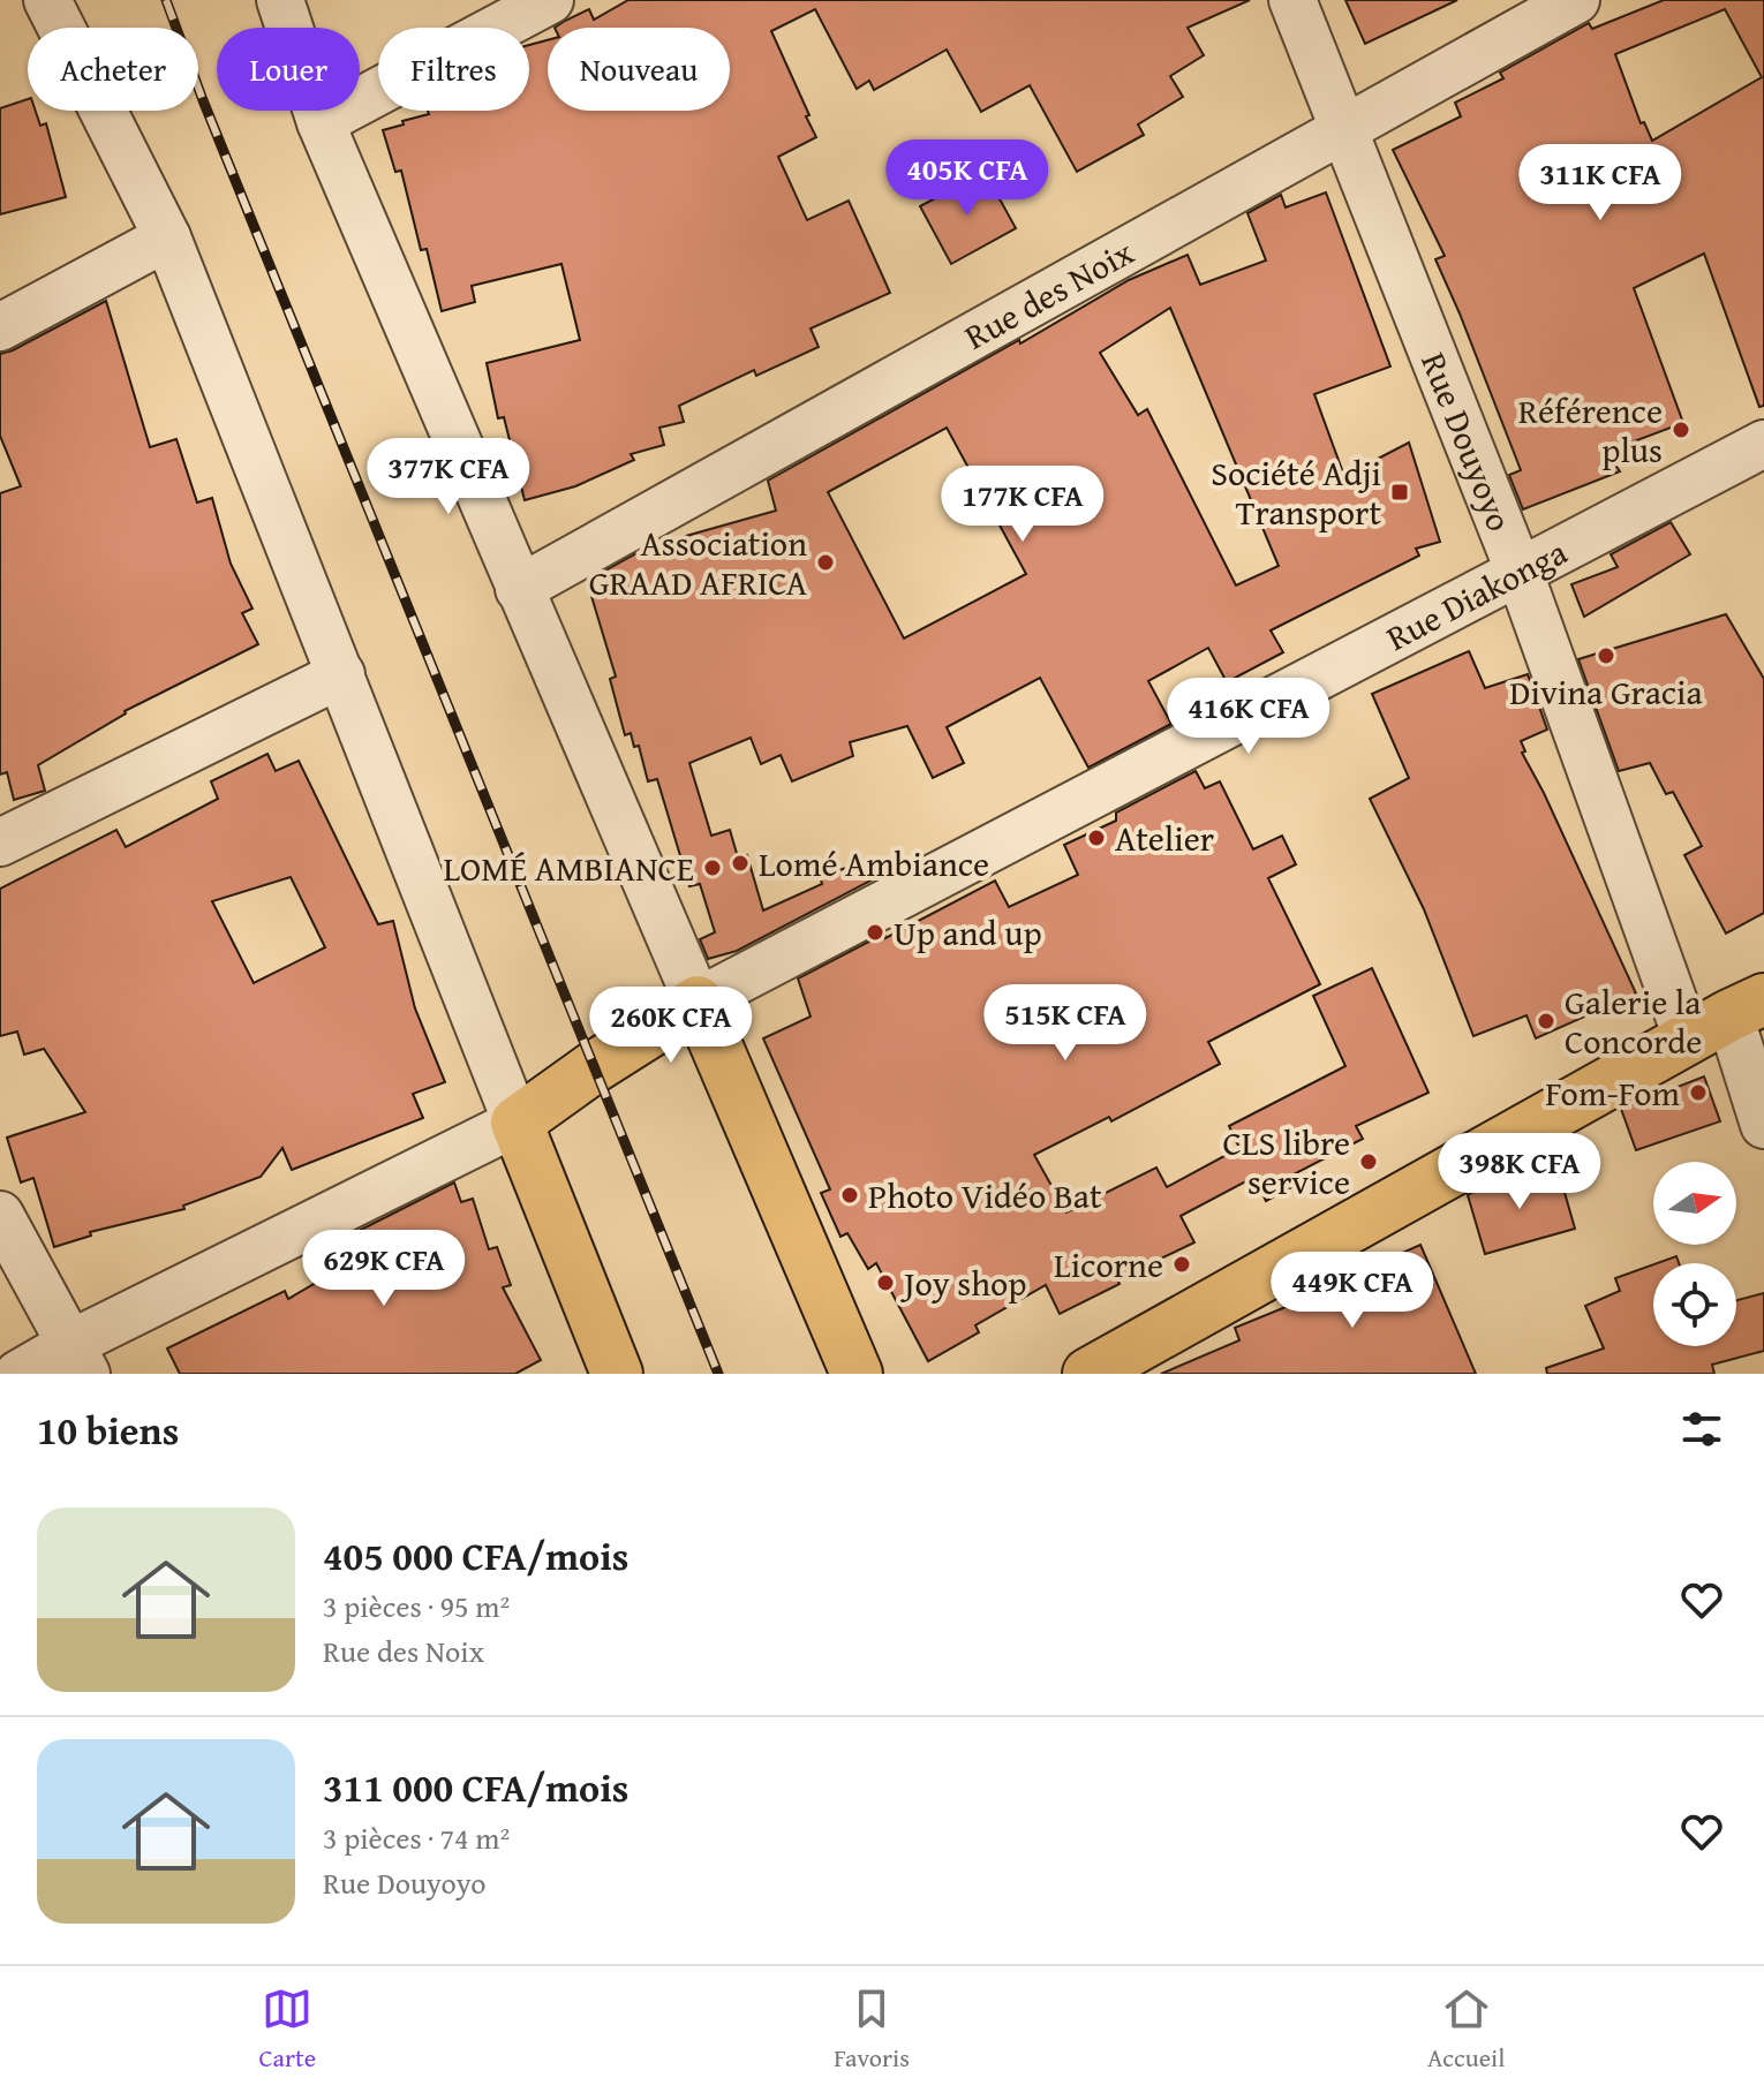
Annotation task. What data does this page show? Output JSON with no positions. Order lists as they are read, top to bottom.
{
  "streets": {
    "street": ["Rue des Noix", "Rue Douyoyo", "Rue Diakonga"]
  },
  "crossings": [
    ["Rue des Noix", "Rue Douyoyo"],
    ["Rue Douyoyo", "Rue Diakonga"]
  ],
  "places": {
    "other": [
      "Référence plus",
      "Association GRAAD AFRICA",
      "Divina Gracia",
      "Atelier",
      "Lomé Ambiance",
      "LOMÉ AMBIANCE",
      "Up and up",
      "Galerie la Concorde",
      "Fom-Fom",
      "CLS libre service",
      "Photo Vidéo Bat",
      "Licorne",
      "Joy shop"
    ],
    "transit": ["Société Adji Transport"]
  },
  "north": "right",
  "page": {
    "chip": [
      "Acheter",
      "Louer",
      "Filtres",
      "Nouveau"
    ],
    "price": [
      "405K CFA",
      "311K CFA",
      "377K CFA",
      "177K CFA",
      "416K CFA",
      "515K CFA",
      "260K CFA",
      "398K CFA",
      "629K CFA",
      "449K CFA"
    ],
    "heading": "10 biens",
    "list": [
      {
        "name": "405 000 CFA/mois",
        "note": "3 pièces · 95 m² · Rue des Noix"
      },
      {
        "name": "311 000 CFA/mois",
        "note": "3 pièces · 74 m² · Rue Douyoyo"
      }
    ],
    "tabs": ["Carte", "Favoris", "Accueil"]
  }
}
